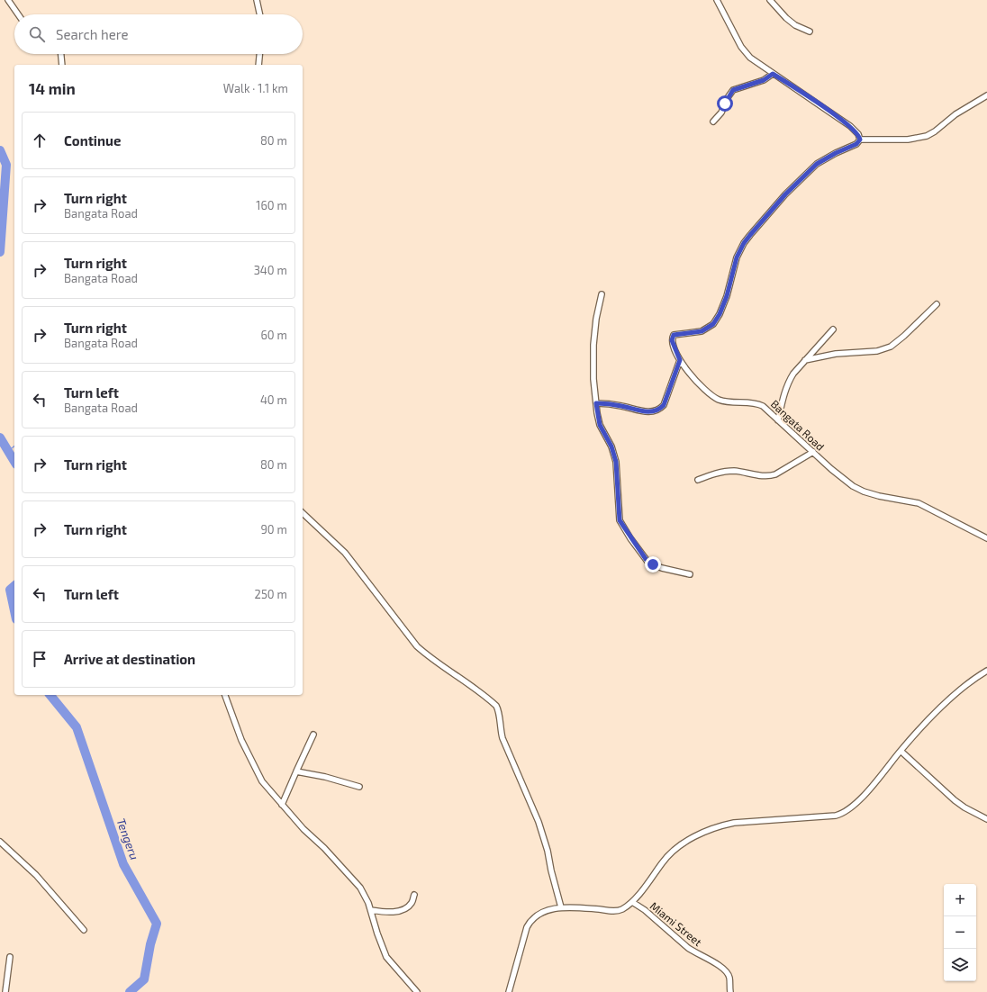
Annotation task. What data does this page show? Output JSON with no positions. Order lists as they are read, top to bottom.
{
  "streets": {
    "street": ["Bangata Road", "Miami Street"]
  },
  "water": ["Tengeru"],
  "page": {
    "search": "Search here",
    "heading": ["14 min", "Walk · 1.1 km"],
    "list": [
      ["Continue", "80 m"],
      ["Turn right", "Bangata Road", "160 m"],
      ["Turn right", "Bangata Road", "340 m"],
      ["Turn right", "Bangata Road", "60 m"],
      ["Turn left", "Bangata Road", "40 m"],
      ["Turn right", "80 m"],
      ["Turn right", "90 m"],
      ["Turn left", "250 m"],
      "Arrive at destination"
    ],
    "map_buttons": ["+", "−"]
  }
}
